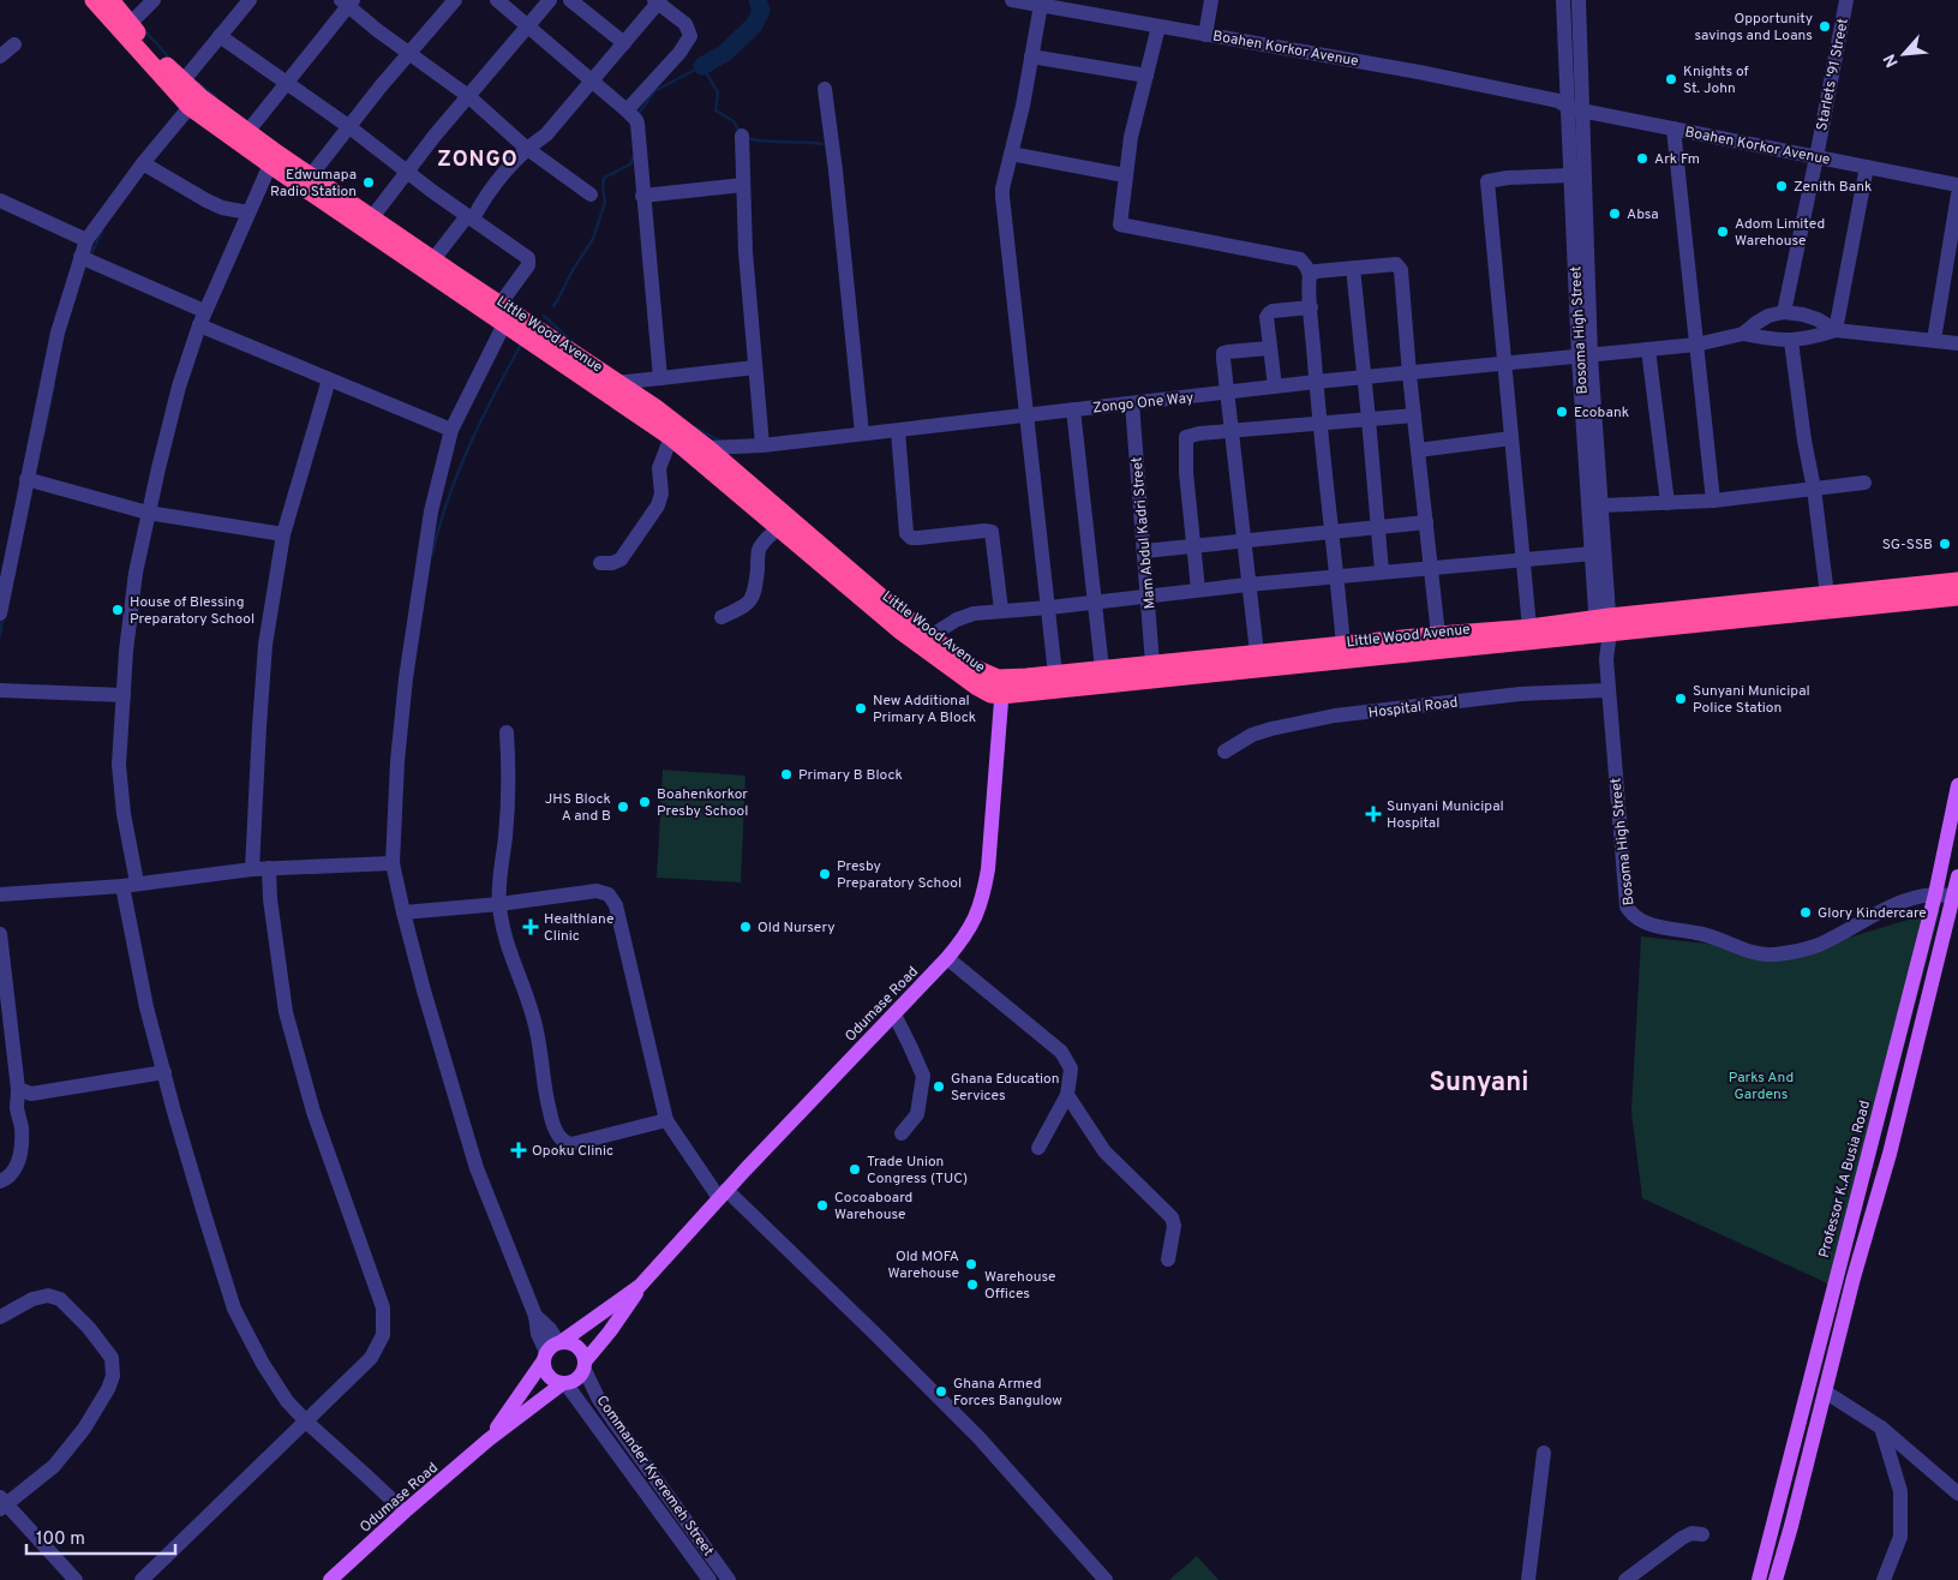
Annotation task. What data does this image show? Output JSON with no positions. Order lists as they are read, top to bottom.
{
  "streets": {
    "highway": ["Little Wood Avenue"],
    "main road": ["Odumase Road", "Professor K.A Busia Road"],
    "street": [
      "Boahen Korkor Avenue",
      "Starlets '91 Street",
      "Bosoma High Street",
      "Zongo One Way",
      "Mam Abdul Kadri Street",
      "Hospital Road",
      "Commander Kyeremeh Street"
    ]
  },
  "crossings": [
    ["Boahen Korkor Avenue", "Starlets '91 Street"],
    ["Boahen Korkor Avenue", "Bosoma High Street"],
    ["Bosoma High Street", "Little Wood Avenue"],
    ["Bosoma High Street", "Zongo One Way"],
    ["Bosoma High Street", "Hospital Road"],
    ["Bosoma High Street", "Professor K.A Busia Road"],
    ["Little Wood Avenue", "Zongo One Way"],
    ["Little Wood Avenue", "Mam Abdul Kadri Street"],
    ["Little Wood Avenue", "Odumase Road"],
    ["Zongo One Way", "Mam Abdul Kadri Street"],
    ["Odumase Road", "Commander Kyeremeh Street"]
  ],
  "districts": ["ZONGO", "Sunyani"],
  "parks": ["Parks And Gardens"],
  "places": {
    "other": [
      "Opportunity savings and Loans",
      "Knights of St. John",
      "Ark Fm",
      "Edwumapa Radio Station",
      "Zenith Bank",
      "Absa",
      "Adom Limited Warehouse",
      "Ecobank",
      "SG-SSB",
      "House of Blessing Preparatory School",
      "Sunyani Municipal Police Station",
      "New Additional Primary A Block",
      "Primary B Block",
      "Boahenkorkor Presby School",
      "JHS Block A and B",
      "Presby Preparatory School",
      "Glory Kindercare",
      "Old Nursery",
      "Ghana Education Services",
      "Trade Union Congress (TUC)",
      "Cocoaboard Warehouse",
      "Old MOFA Warehouse",
      "Warehouse Offices",
      "Ghana Armed Forces Bangulow"
    ],
    "health": ["Sunyani Municipal Hospital", "Healthlane Clinic", "Opoku Clinic"]
  },
  "scale_bar": "100 m",
  "north": "bottom left"
}
